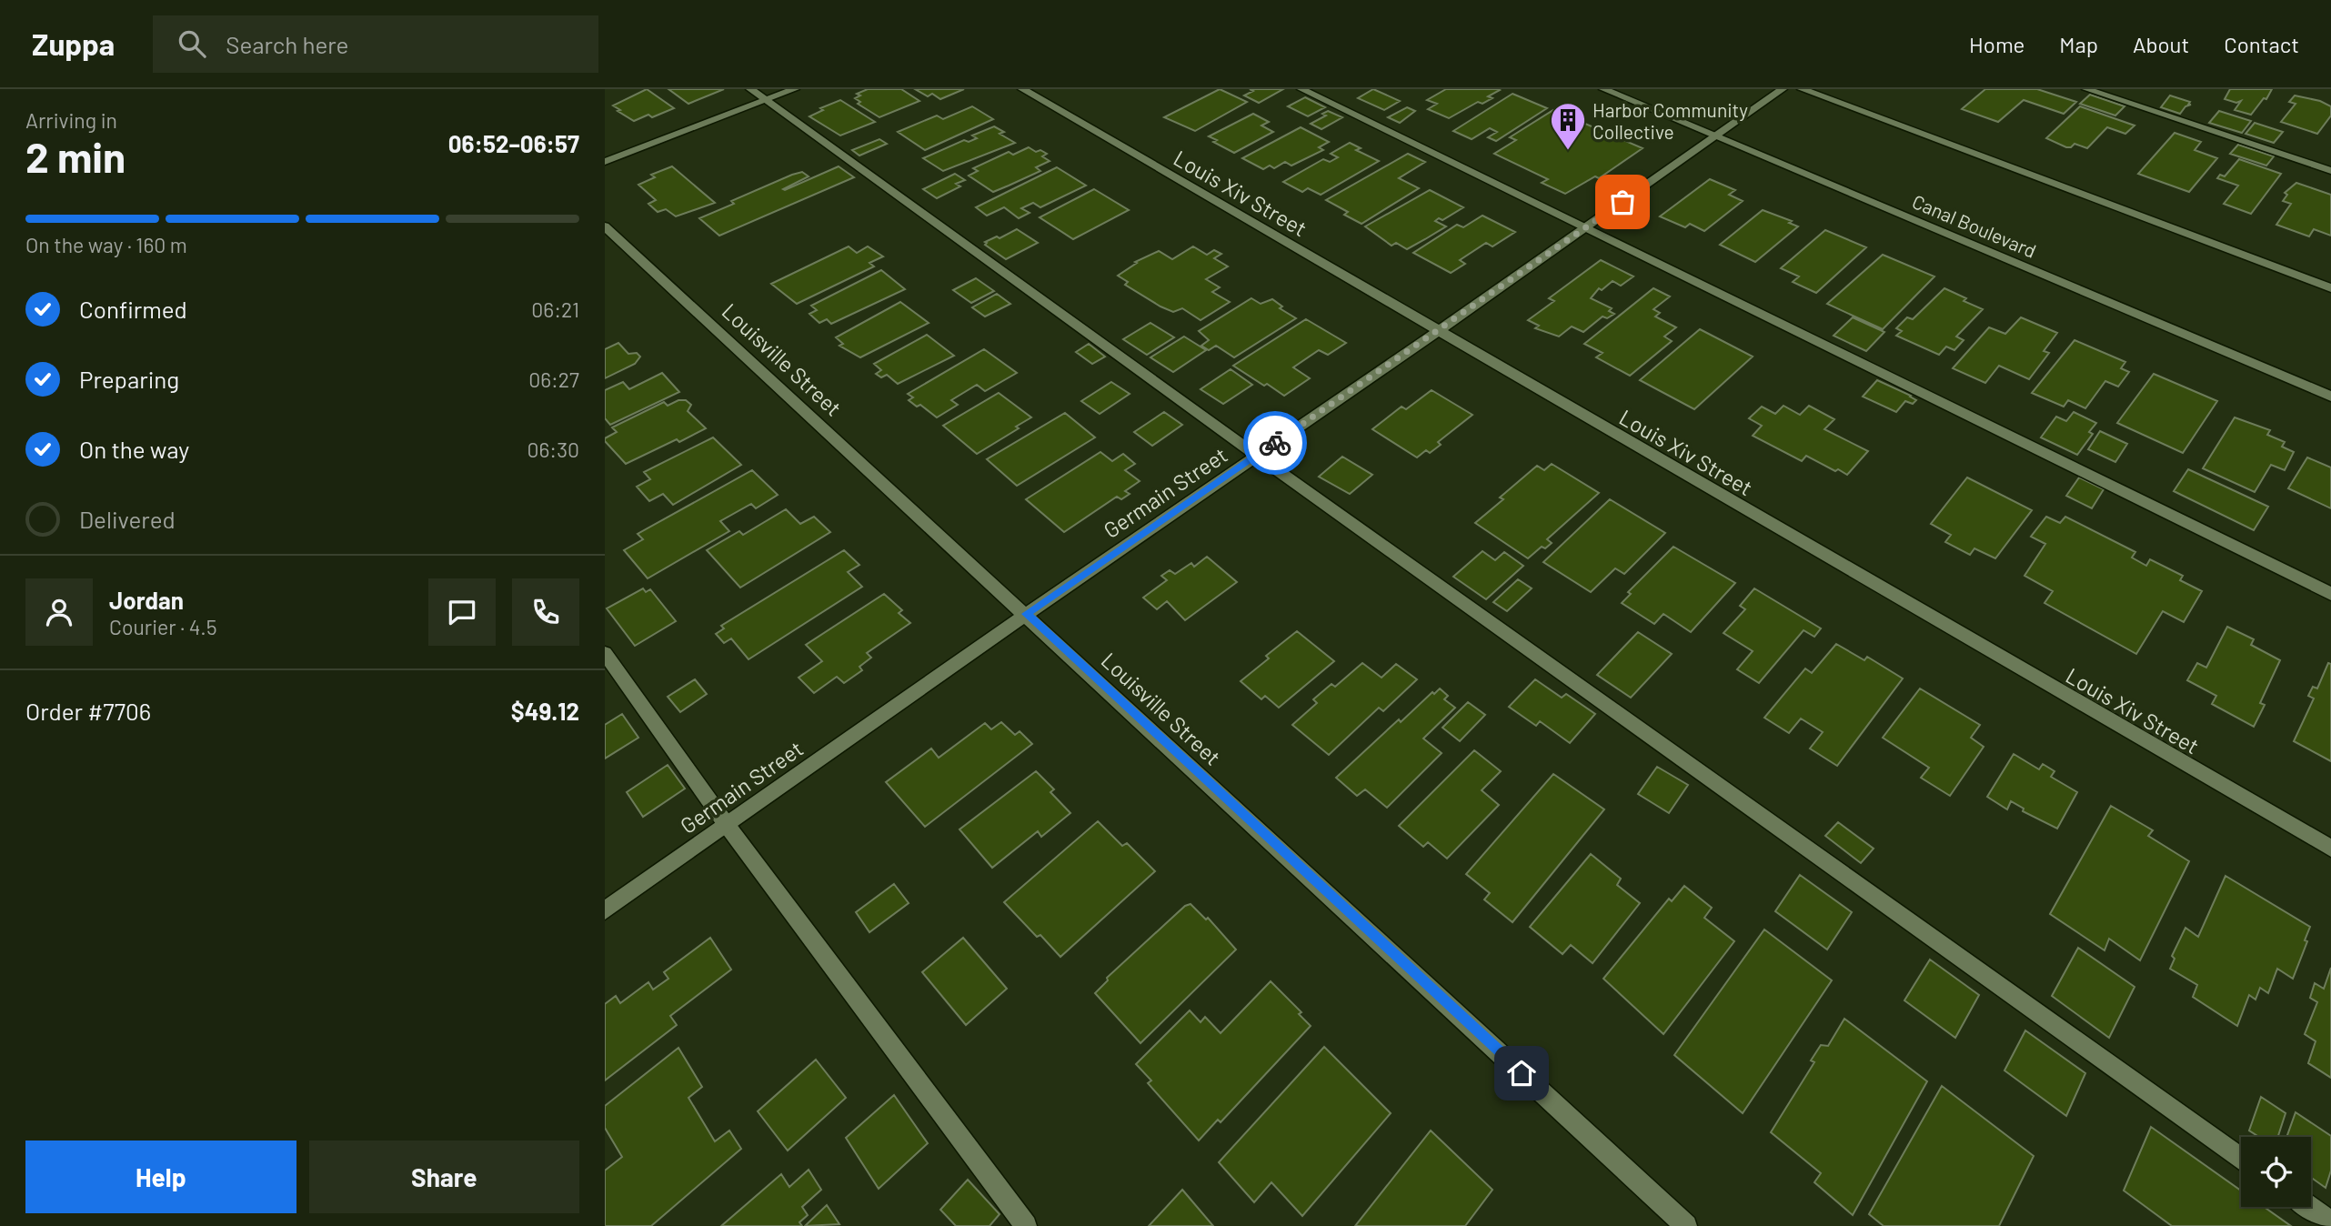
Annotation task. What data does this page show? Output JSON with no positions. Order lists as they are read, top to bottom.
{
  "streets": {
    "street": [
      "Louis Xiv Street",
      "Canal Boulevard",
      "Louisville Street",
      "Germain Street"
    ]
  },
  "crossings": [
    ["Louis Xiv Street", "Germain Street"],
    ["Canal Boulevard", "Germain Street"],
    ["Louisville Street", "Germain Street"]
  ],
  "places": {
    "building": ["Harbor Community Collective"]
  },
  "page": {
    "header": "Zuppa",
    "search": "Search here",
    "nav": [
      "Home",
      "Map",
      "About",
      "Contact"
    ],
    "heading": ["2 min", "Arriving in", "06:52–06:57"],
    "panel": [
      "Jordan",
      "Courier · 4.5",
      "Order #7706",
      "$49.12"
    ],
    "bar": "On the way · 160 m",
    "list": [
      ["Confirmed", "06:21"],
      ["Preparing", "06:27"],
      ["On the way", "06:30"],
      "Delivered"
    ],
    "buttons": ["Help", "Share"]
  }
}
